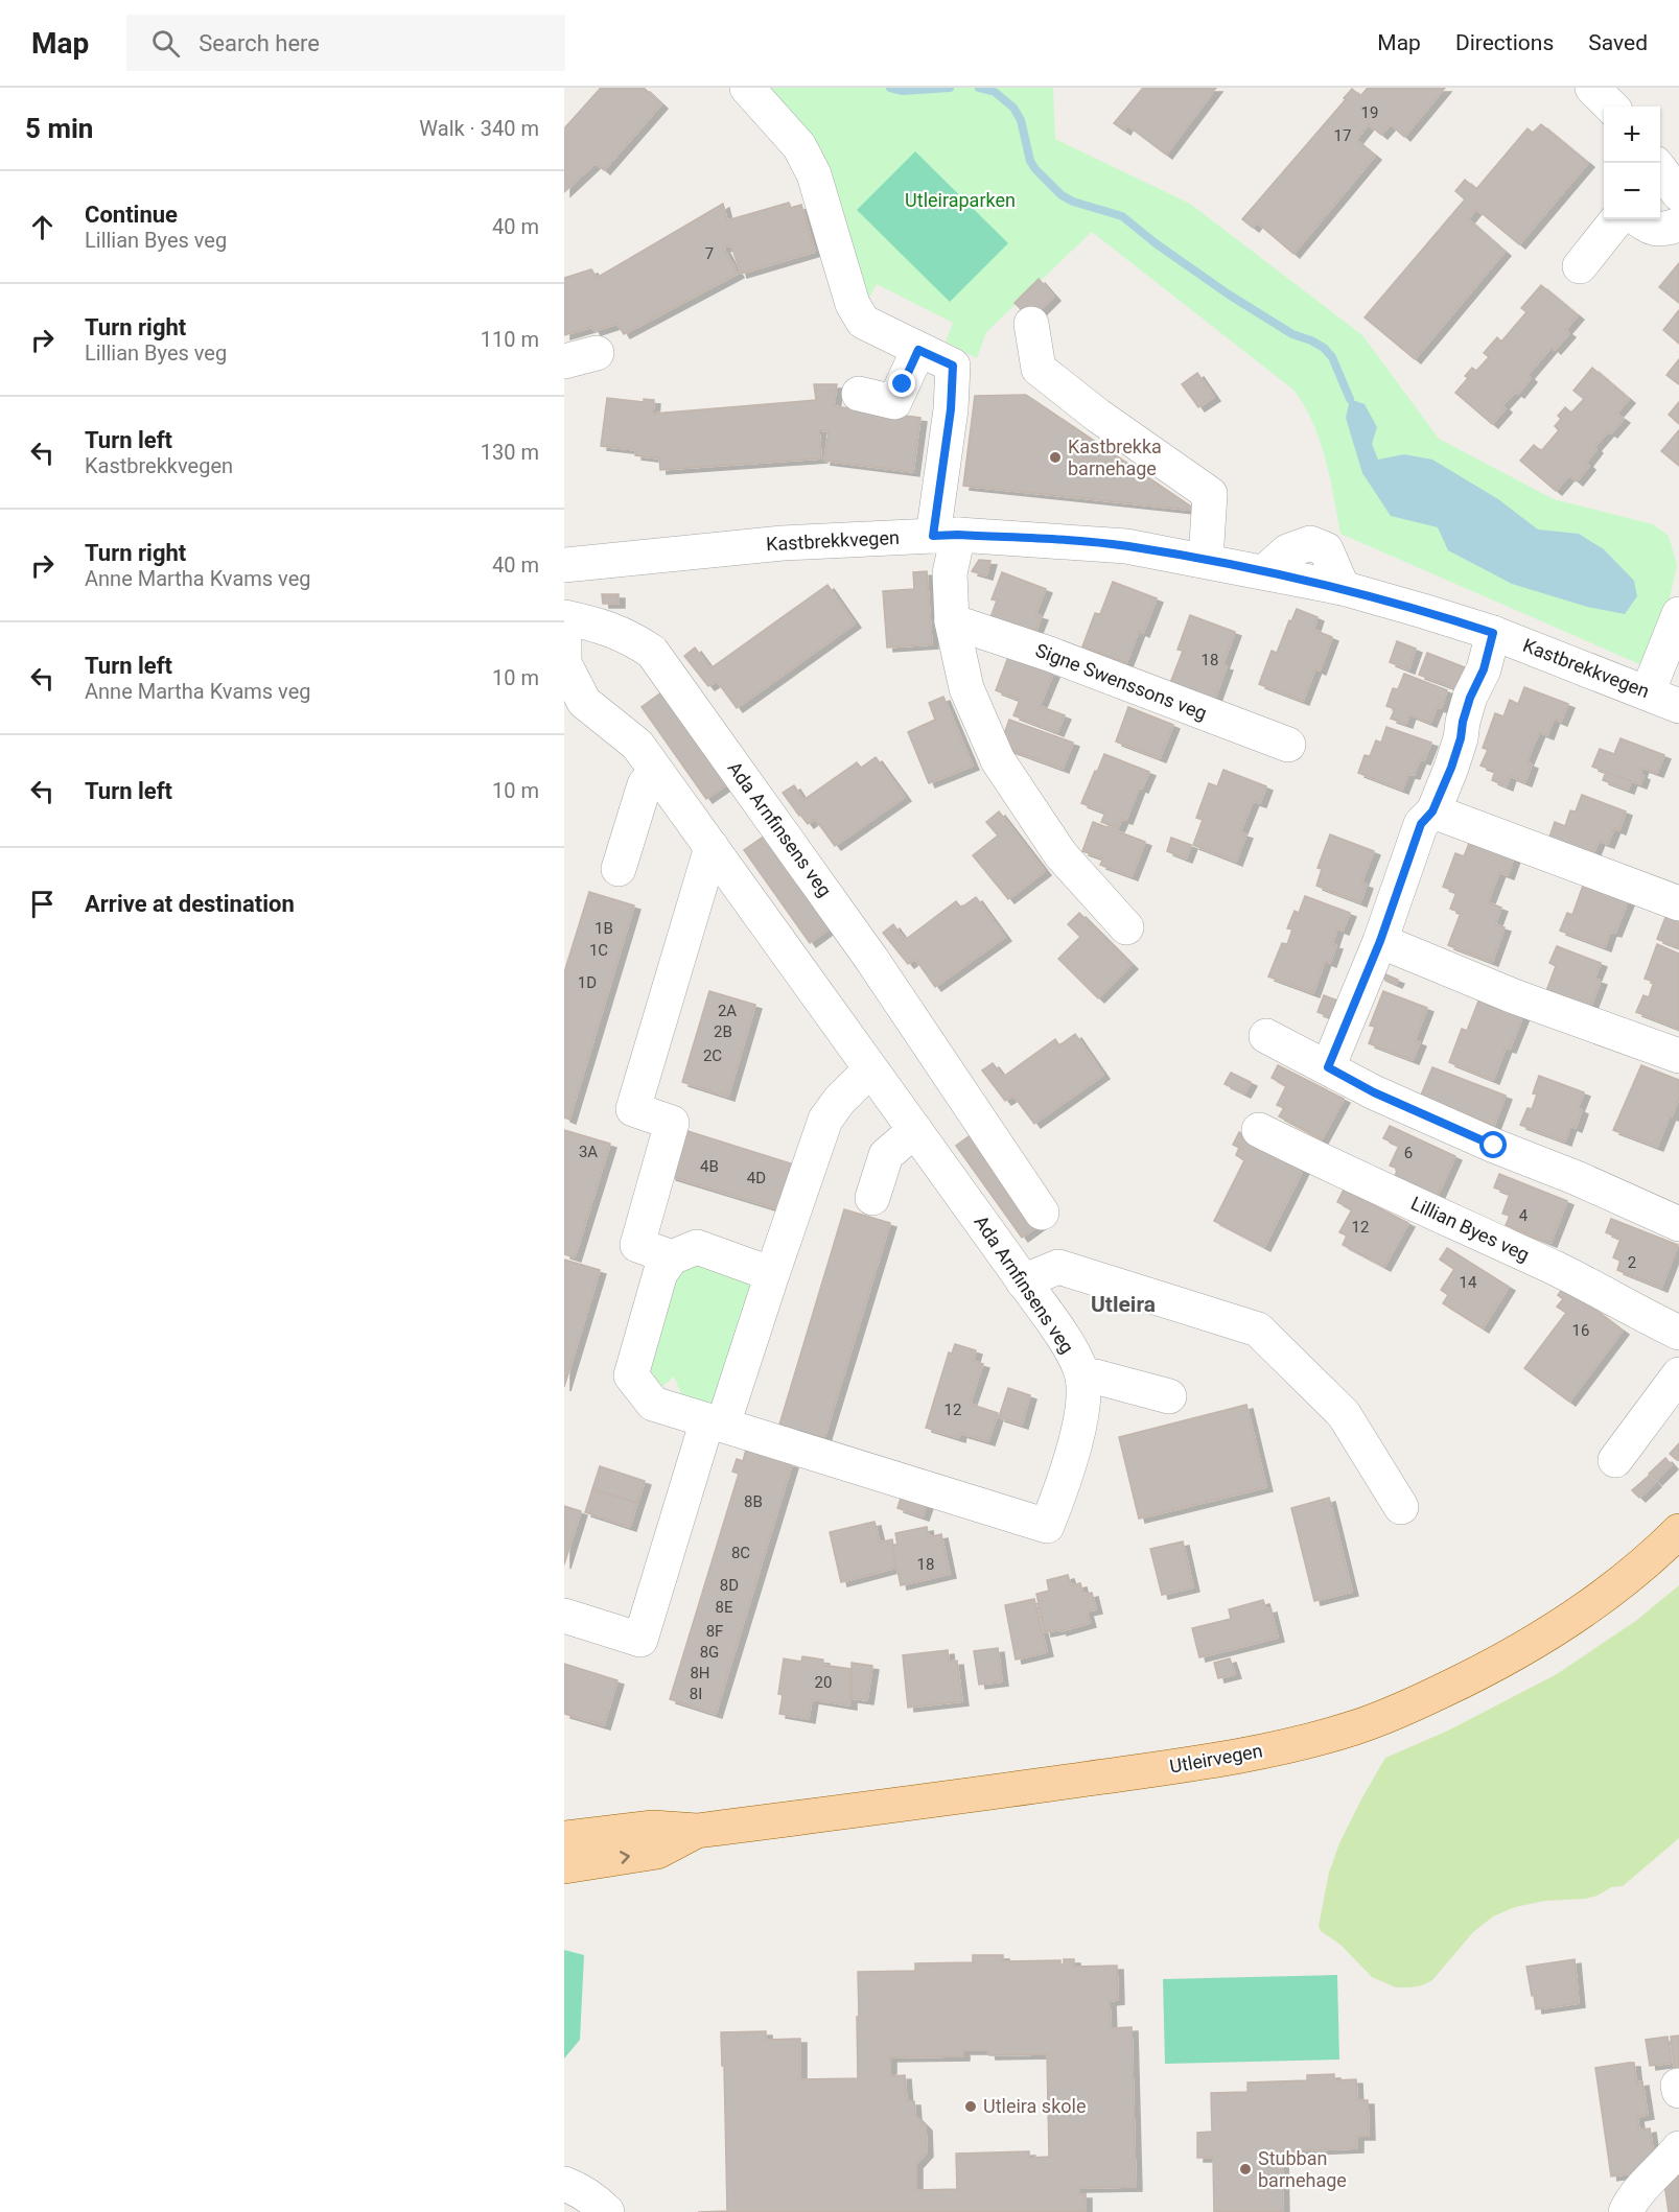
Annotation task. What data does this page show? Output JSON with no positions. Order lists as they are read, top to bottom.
{
  "streets": {
    "main road": ["Utleirvegen"],
    "street": [
      "Kastbrekkvegen",
      "Signe Swenssons veg",
      "Ada Arnfinsens veg",
      "Lillian Byes veg"
    ]
  },
  "districts": ["Utleira"],
  "parks": ["Utleiraparken"],
  "places": ["Kastbrekka barnehage", "Utleira skole", "Stubban barnehage"],
  "house_numbers": [
    "19",
    "17",
    "7",
    "18",
    "1B",
    "1C",
    "1D",
    "2A",
    "2B",
    "2C",
    "3A",
    "6",
    "4B",
    "4D",
    "4",
    "12",
    "2",
    "14",
    "16",
    "12",
    "8B",
    "8C",
    "18",
    "8D",
    "8E",
    "8F",
    "8G",
    "8H",
    "20",
    "8I"
  ],
  "page": {
    "header": "Map",
    "search": "Search here",
    "nav": ["Map", "Directions", "Saved"],
    "heading": ["5 min", "Walk · 340 m"],
    "map_buttons": ["+", "−"],
    "list": [
      ["Continue", "Lillian Byes veg", "40 m"],
      ["Turn right", "Lillian Byes veg", "110 m"],
      ["Turn left", "Kastbrekkvegen", "130 m"],
      ["Turn right", "Anne Martha Kvams veg", "40 m"],
      ["Turn left", "Anne Martha Kvams veg", "10 m"],
      ["Turn left", "10 m"],
      "Arrive at destination"
    ]
  }
}
